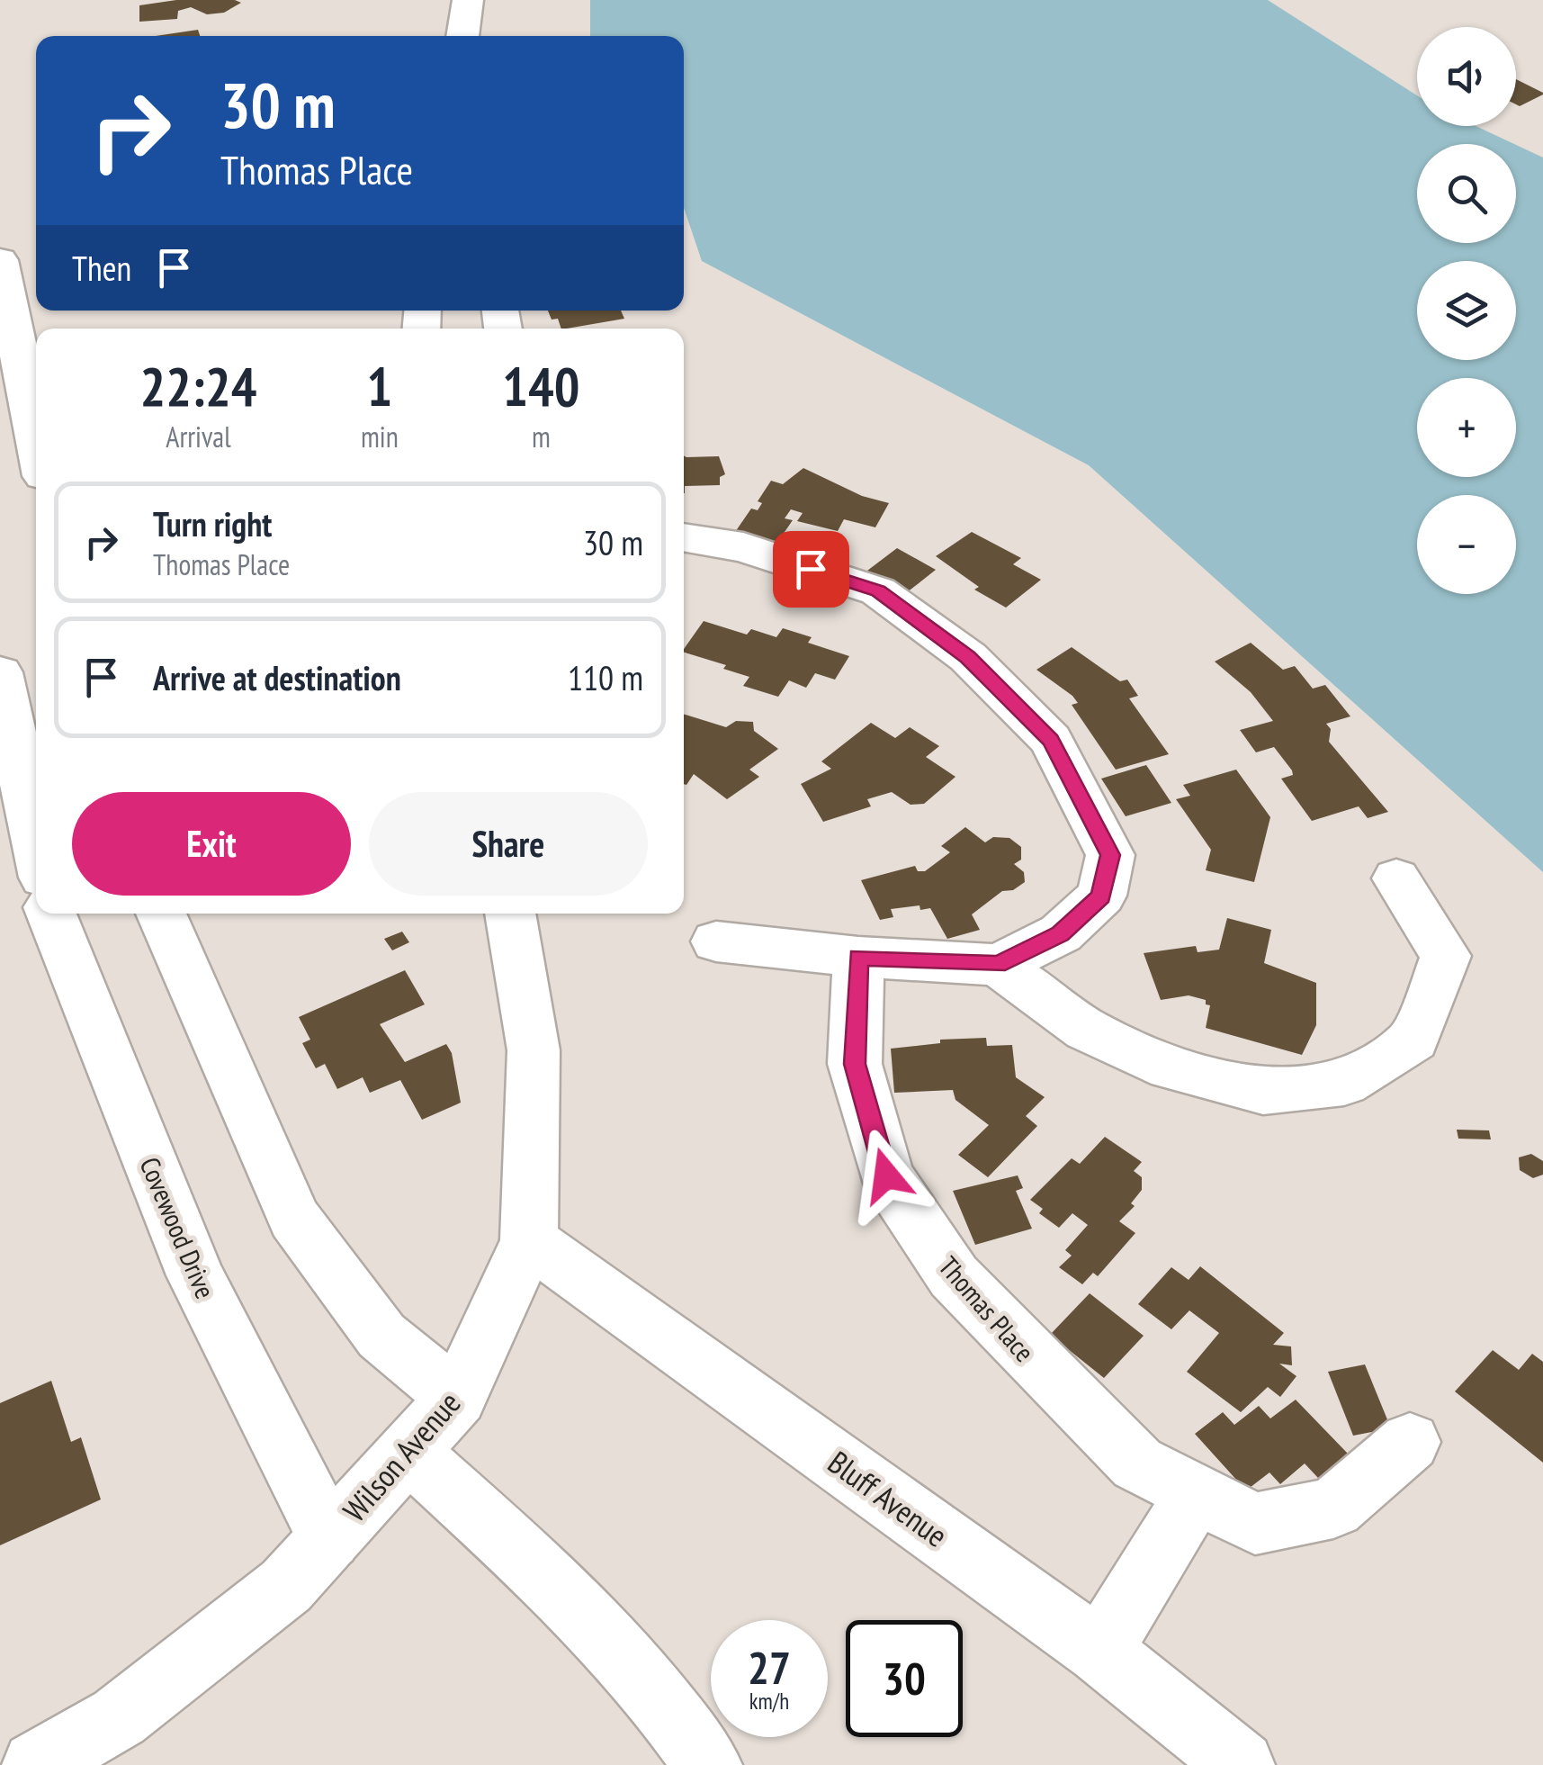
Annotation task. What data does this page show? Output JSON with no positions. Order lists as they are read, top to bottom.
{
  "streets": {
    "street": [
      "Covewood Drive",
      "Thomas Place",
      "Wilson Avenue",
      "Bluff Avenue"
    ]
  },
  "crossings": [
    ["Covewood Drive", "Wilson Avenue"],
    ["Wilson Avenue", "Bluff Avenue"]
  ],
  "page": {
    "map_buttons": ["+", "−"],
    "turn": ["30 m", "Thomas Place"],
    "then": "Then",
    "eta": [
      "22:24",
      "Arrival",
      "1",
      "min",
      "140",
      "m"
    ],
    "list": [
      {
        "name": "Turn right",
        "note": "Thomas Place",
        "value": "30 m"
      },
      {
        "name": "Arrive at destination",
        "value": "110 m"
      }
    ],
    "buttons": ["Exit", "Share"],
    "speed": "27 km/h",
    "limit": "30"
  }
}
